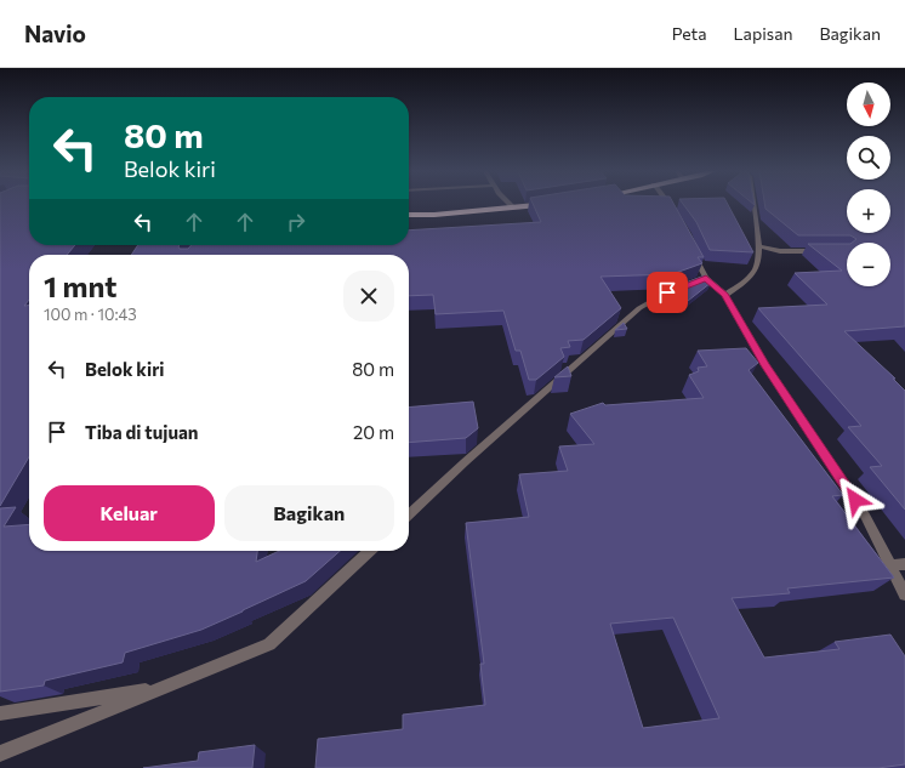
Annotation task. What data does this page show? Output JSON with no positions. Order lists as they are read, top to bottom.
{
  "north": "bottom",
  "page": {
    "header": "Navio",
    "nav": ["Peta", "Lapisan", "Bagikan"],
    "map_buttons": ["+", "−"],
    "turn": ["80 m", "Belok kiri"],
    "heading": ["1 mnt", "100 m · 10:43"],
    "list": [
      {
        "name": "Belok kiri",
        "value": "80 m"
      },
      {
        "name": "Tiba di tujuan",
        "value": "20 m"
      }
    ],
    "buttons": ["Keluar", "Bagikan"]
  }
}
